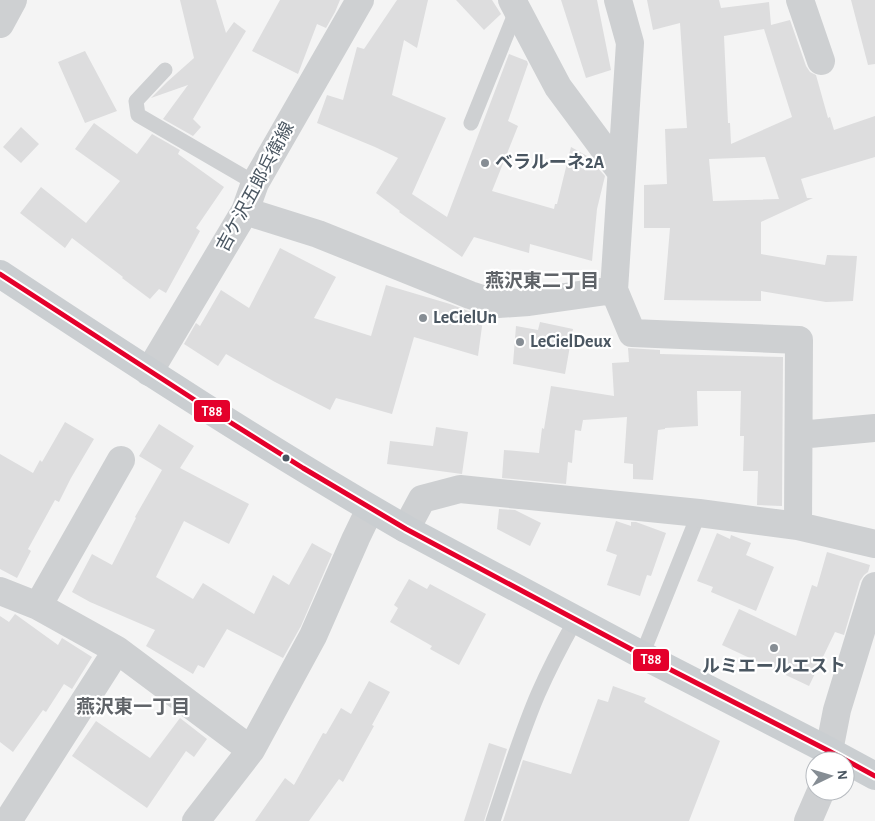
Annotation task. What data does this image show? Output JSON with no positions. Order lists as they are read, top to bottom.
{
  "streets": {
    "street": ["吉ケ沢五郎兵衛線"]
  },
  "districts": ["燕沢東二丁目", "燕沢東一丁目"],
  "places": [
    "ベラルーネ2A",
    "LeCielUn",
    "LeCielDeux",
    "ルミエールエスト"
  ],
  "lines": ["transit line T88"],
  "north": "right"
}
